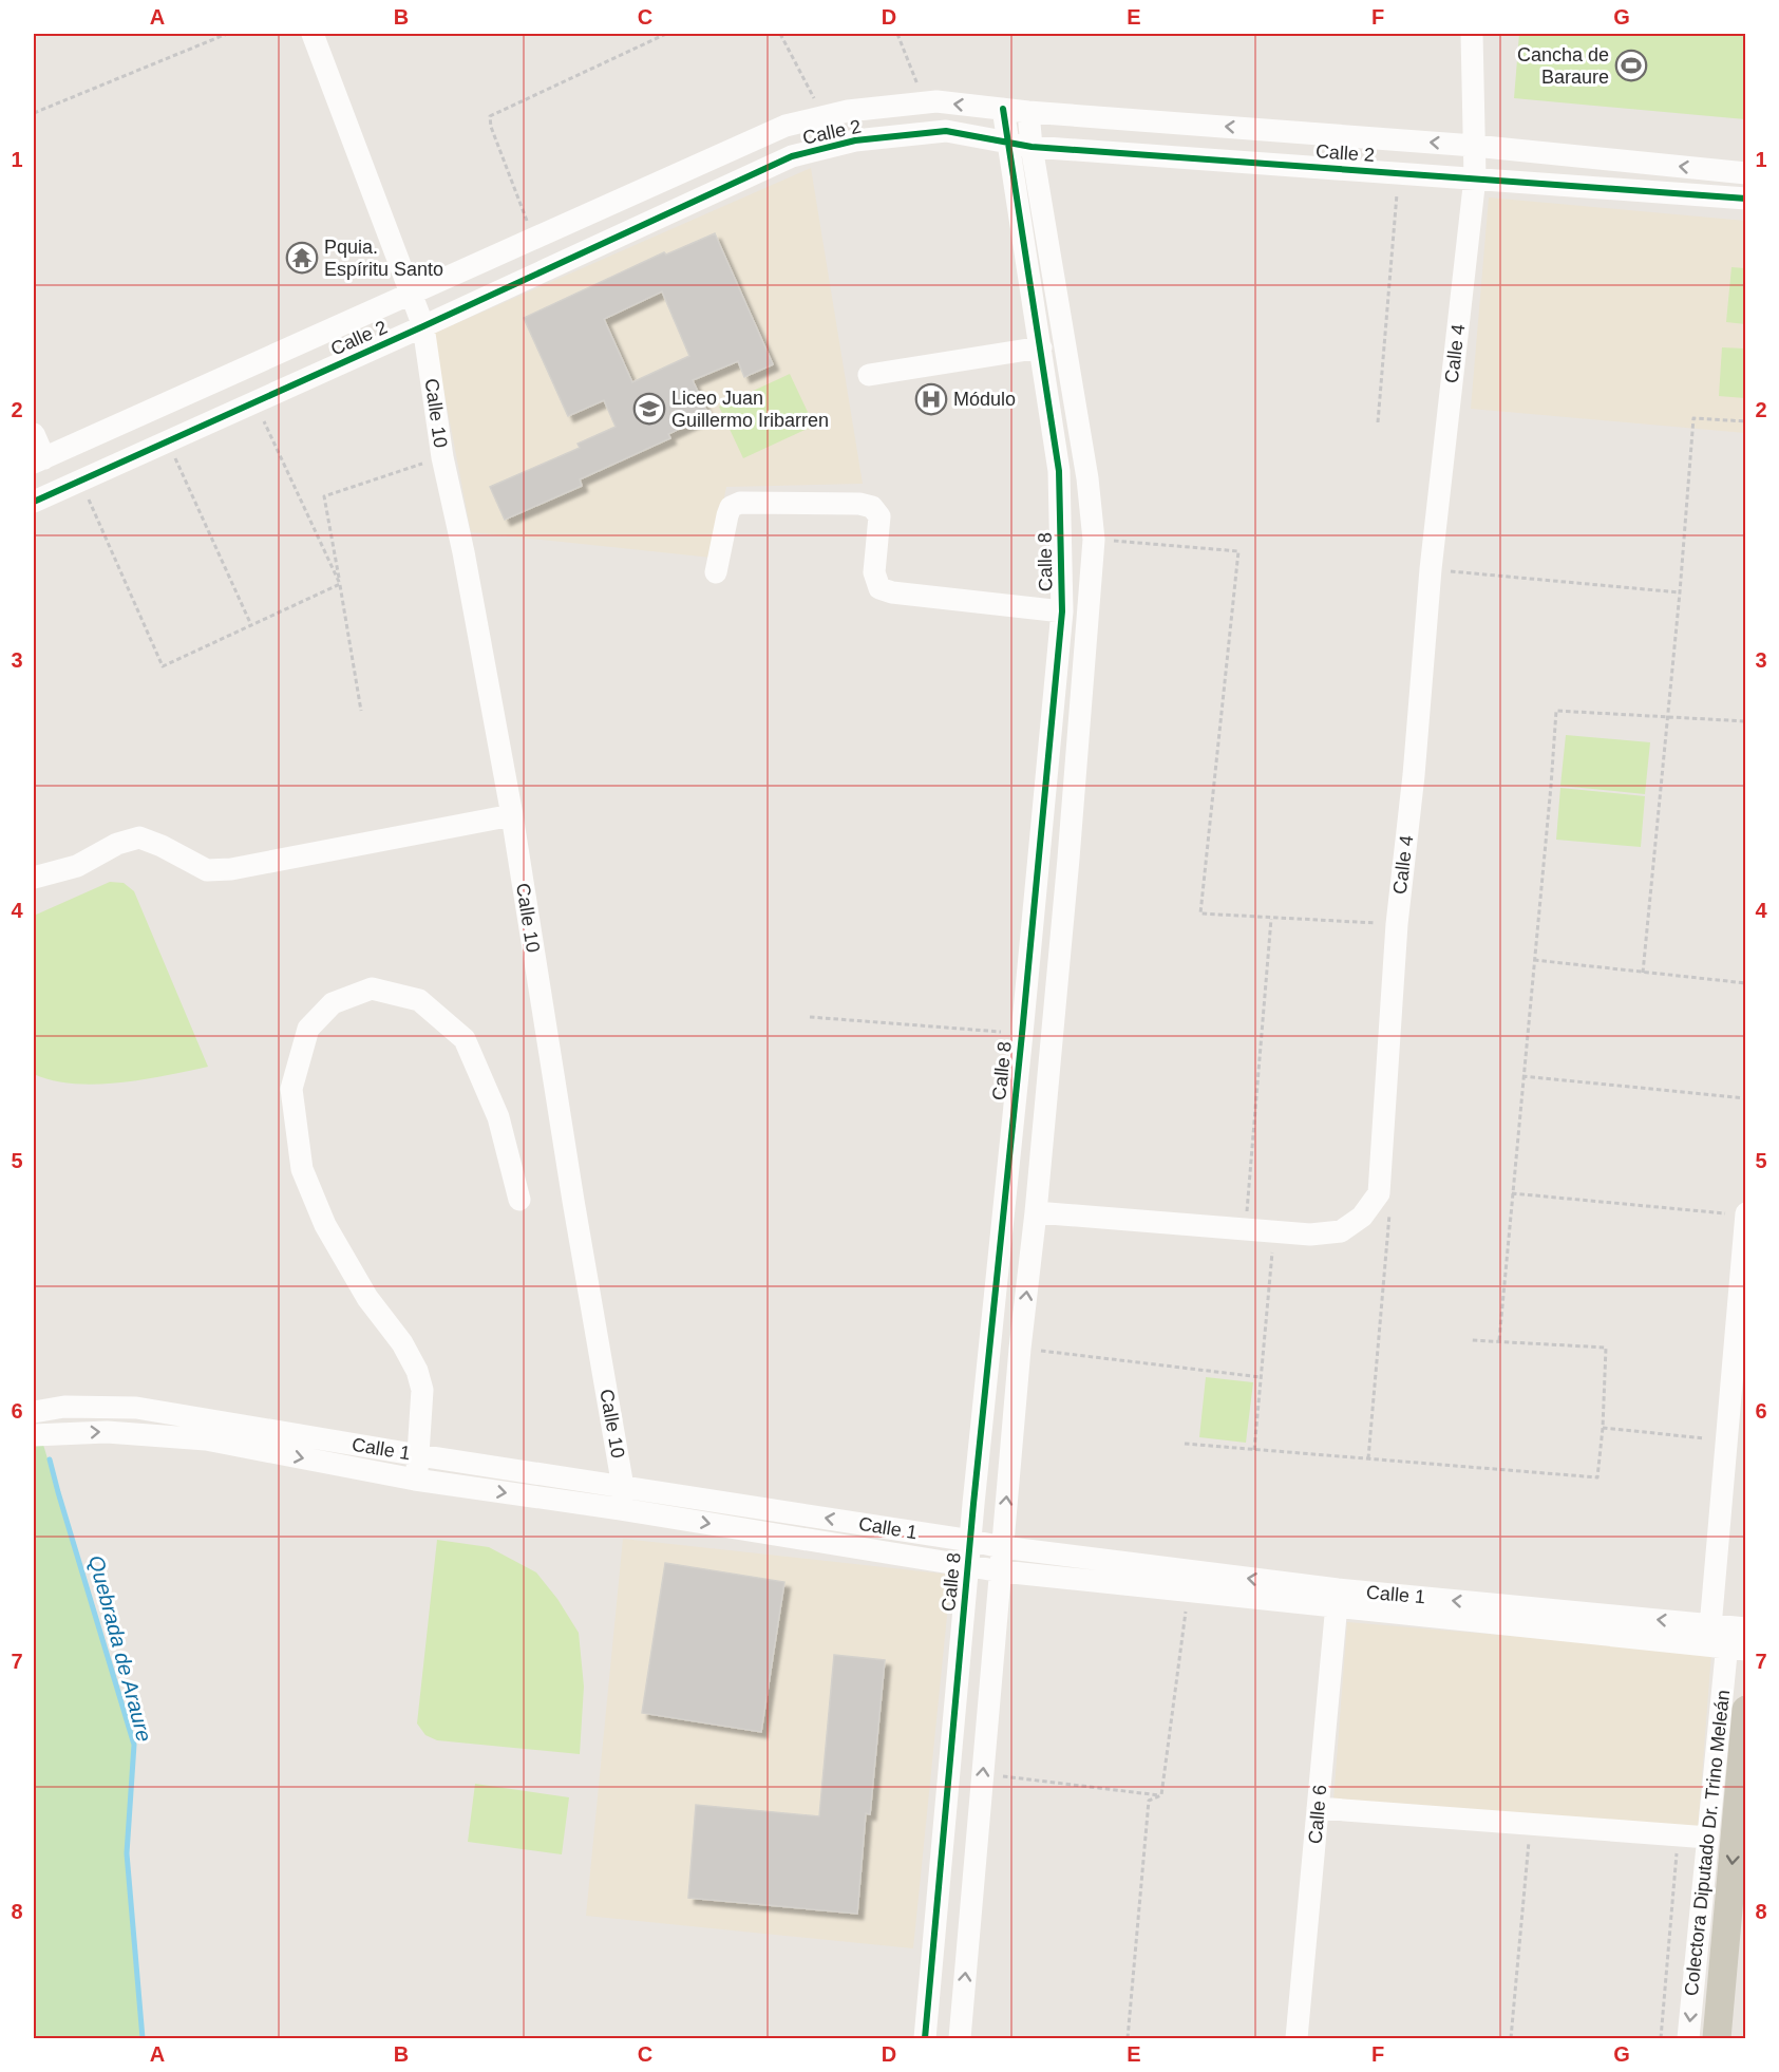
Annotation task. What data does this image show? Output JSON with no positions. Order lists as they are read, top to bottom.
{
  "streets": {
    "street": [
      "Calle 2",
      "Calle 4",
      "Calle 10",
      "Calle 8",
      "Calle 1",
      "Calle 6",
      "Colectora Diputado Dr. Trino Meleán"
    ]
  },
  "crossings": [
    ["Calle 2", "Calle 4"],
    ["Calle 2", "Calle 10"],
    ["Calle 2", "Calle 8"],
    ["Calle 10", "Calle 1"],
    ["Calle 8", "Calle 1"],
    ["Calle 1", "Calle 6"],
    ["Calle 1", "Colectora Diputado Dr. Trino Meleán"]
  ],
  "water": ["Quebrada de Araure"],
  "places": {
    "sports": ["Cancha de Baraure"],
    "temple": ["Pquia. Espíritu Santo"],
    "hospital": ["Módulo"],
    "school or university": ["Liceo Juan Guillermo Iribarren"]
  },
  "grid": {
    "columns": [
      "A",
      "B",
      "C",
      "D",
      "E",
      "F",
      "G"
    ],
    "rows": [
      "1",
      "2",
      "3",
      "4",
      "5",
      "6",
      "7",
      "8"
    ]
  }
}
